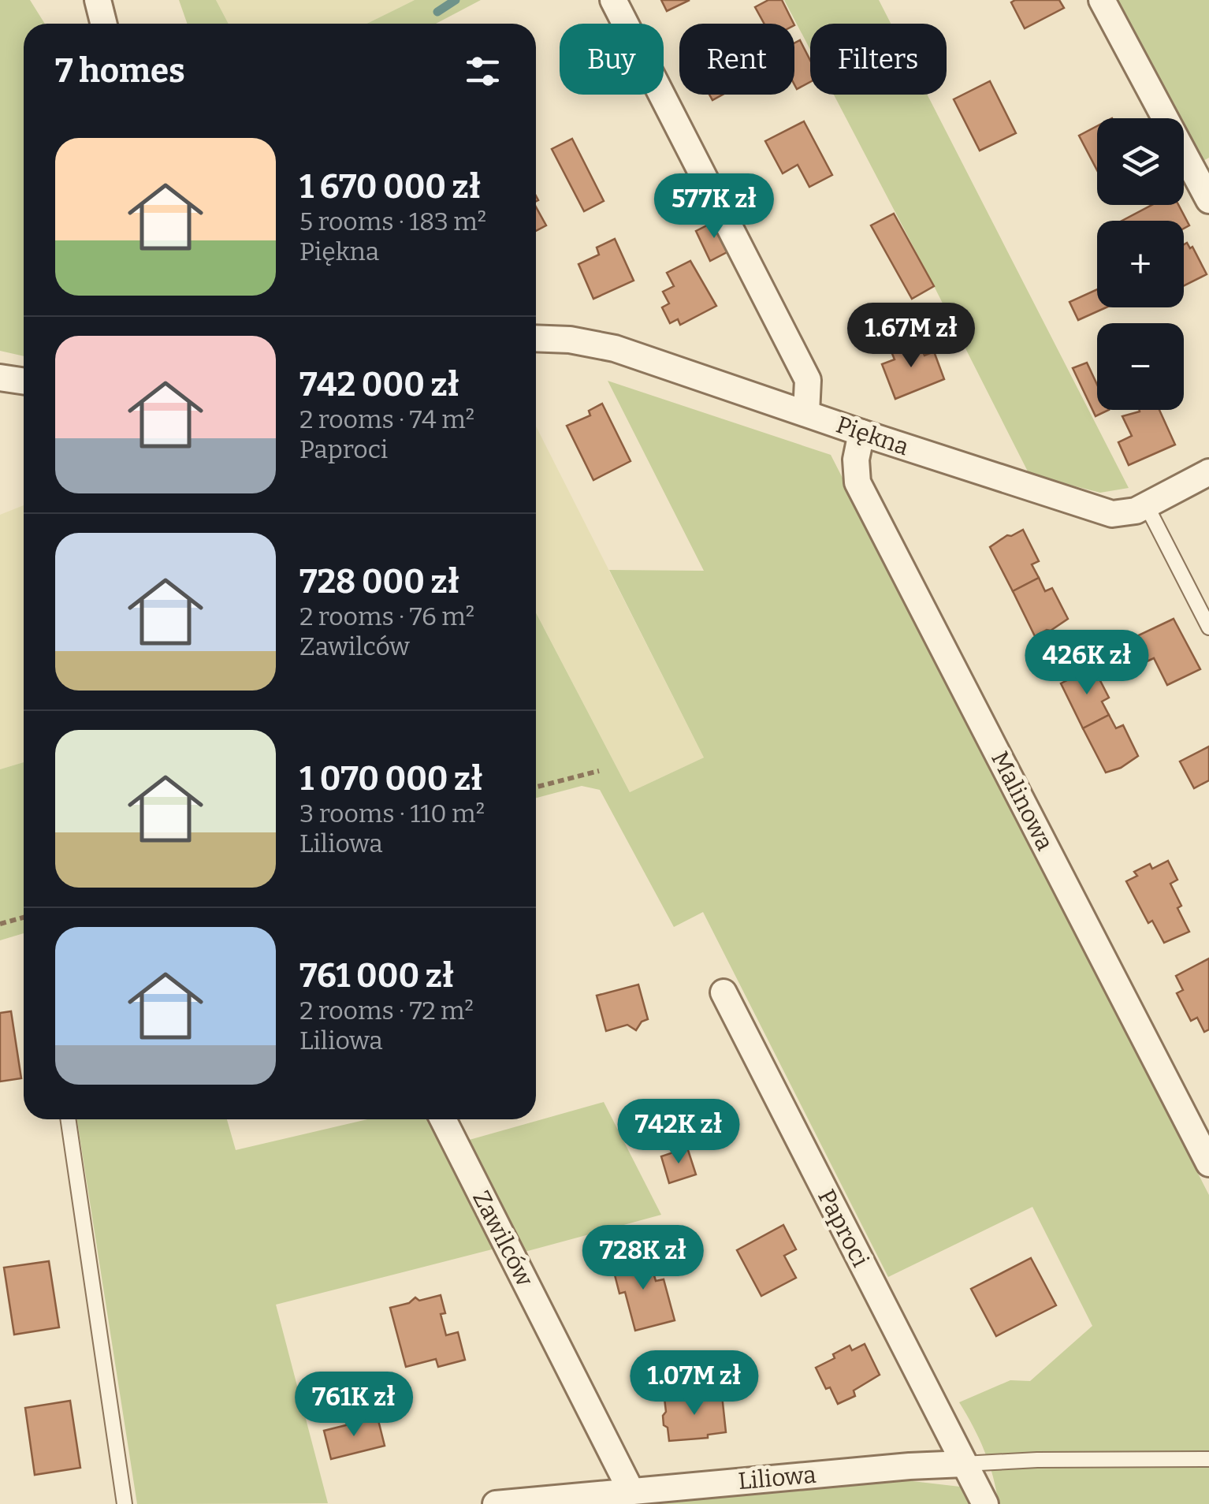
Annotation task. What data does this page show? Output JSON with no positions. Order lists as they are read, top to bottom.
{
  "streets": {
    "street": [
      "Piękna",
      "Malinowa",
      "Paproci",
      "Zawilców",
      "Liliowa"
    ]
  },
  "crossings": [
    ["Piękna", "Malinowa"],
    ["Paproci", "Liliowa"],
    ["Zawilców", "Liliowa"]
  ],
  "page": {
    "chip": ["Buy", "Rent", "Filters"],
    "heading": "7 homes",
    "map_buttons": ["+", "−"],
    "list": [
      {
        "name": "1 670 000 zł",
        "note": "5 rooms · 183 m² · Piękna"
      },
      {
        "name": "742 000 zł",
        "note": "2 rooms · 74 m² · Paproci"
      },
      {
        "name": "728 000 zł",
        "note": "2 rooms · 76 m² · Zawilców"
      },
      {
        "name": "1 070 000 zł",
        "note": "3 rooms · 110 m² · Liliowa"
      },
      {
        "name": "761 000 zł",
        "note": "2 rooms · 72 m² · Liliowa"
      }
    ],
    "price": [
      "577K zł",
      "1.67M zł",
      "426K zł",
      "742K zł",
      "728K zł",
      "1.07M zł",
      "761K zł"
    ]
  }
}
